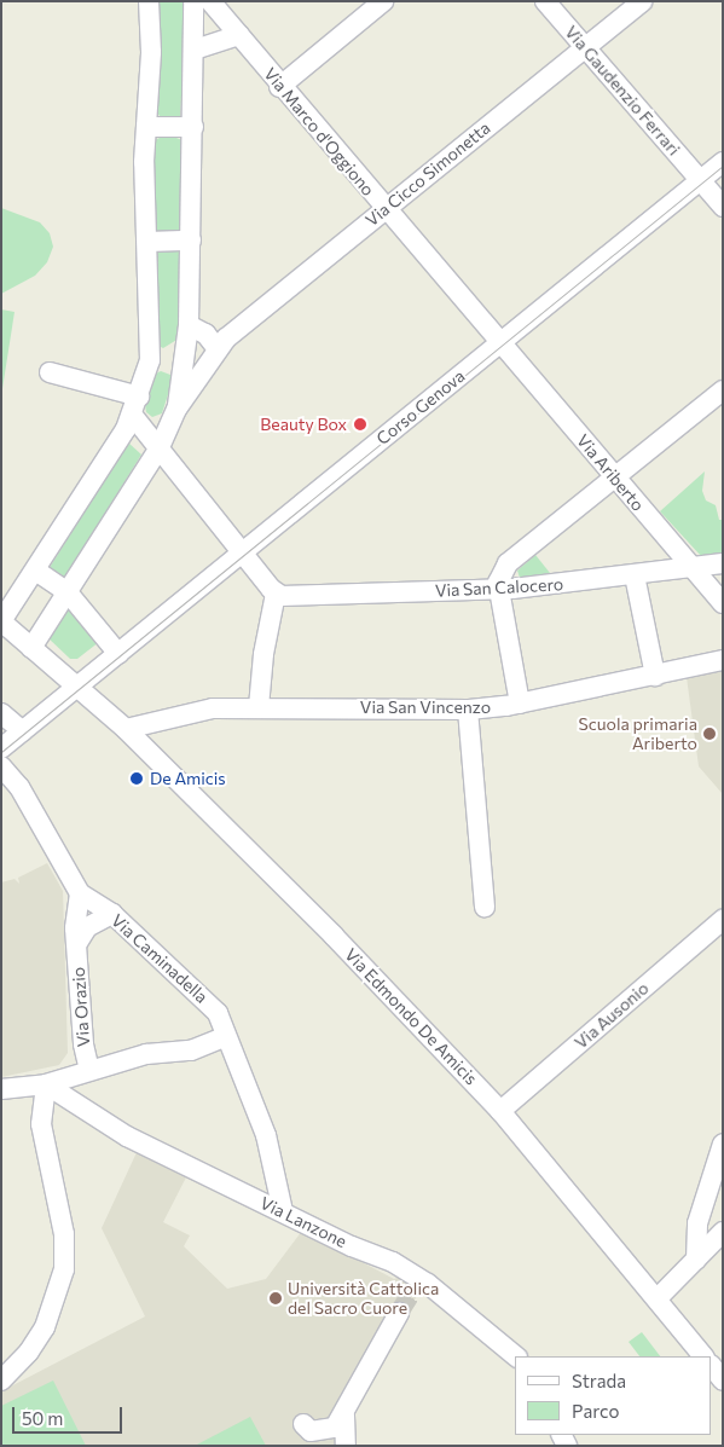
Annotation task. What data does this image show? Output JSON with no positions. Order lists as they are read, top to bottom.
{
  "streets": {
    "street": [
      "Via Gaudenzio Ferrari",
      "Via Marco d'Oggiono",
      "Via Cicco Simonetta",
      "Corso Genova",
      "Via Ariberto",
      "Via San Calocero",
      "Via San Vincenzo",
      "Via Caminadella",
      "Via Orazio",
      "Via Ausonio",
      "Via Edmondo De Amicis",
      "Via Lanzone"
    ]
  },
  "crossings": [
    ["Via Gaudenzio Ferrari", "Via Cicco Simonetta"],
    ["Via Gaudenzio Ferrari", "Corso Genova"],
    ["Via Marco d'Oggiono", "Via Cicco Simonetta"],
    ["Via Marco d'Oggiono", "Corso Genova"],
    ["Via Marco d'Oggiono", "Via Ariberto"],
    ["Corso Genova", "Via Ariberto"],
    ["Corso Genova", "Via Edmondo De Amicis"],
    ["Via Ariberto", "Via San Calocero"],
    ["Via San Vincenzo", "Via Edmondo De Amicis"],
    ["Via Caminadella", "Via Orazio"],
    ["Via Caminadella", "Via Lanzone"],
    ["Via Ausonio", "Via Edmondo De Amicis"]
  ],
  "places": [
    "Beauty Box",
    "Scuola primaria Ariberto",
    "De Amicis",
    "Università Cattolica del Sacro Cuore"
  ],
  "legend": ["Strada", "Parco"],
  "scale_bar": "50 m"
}
